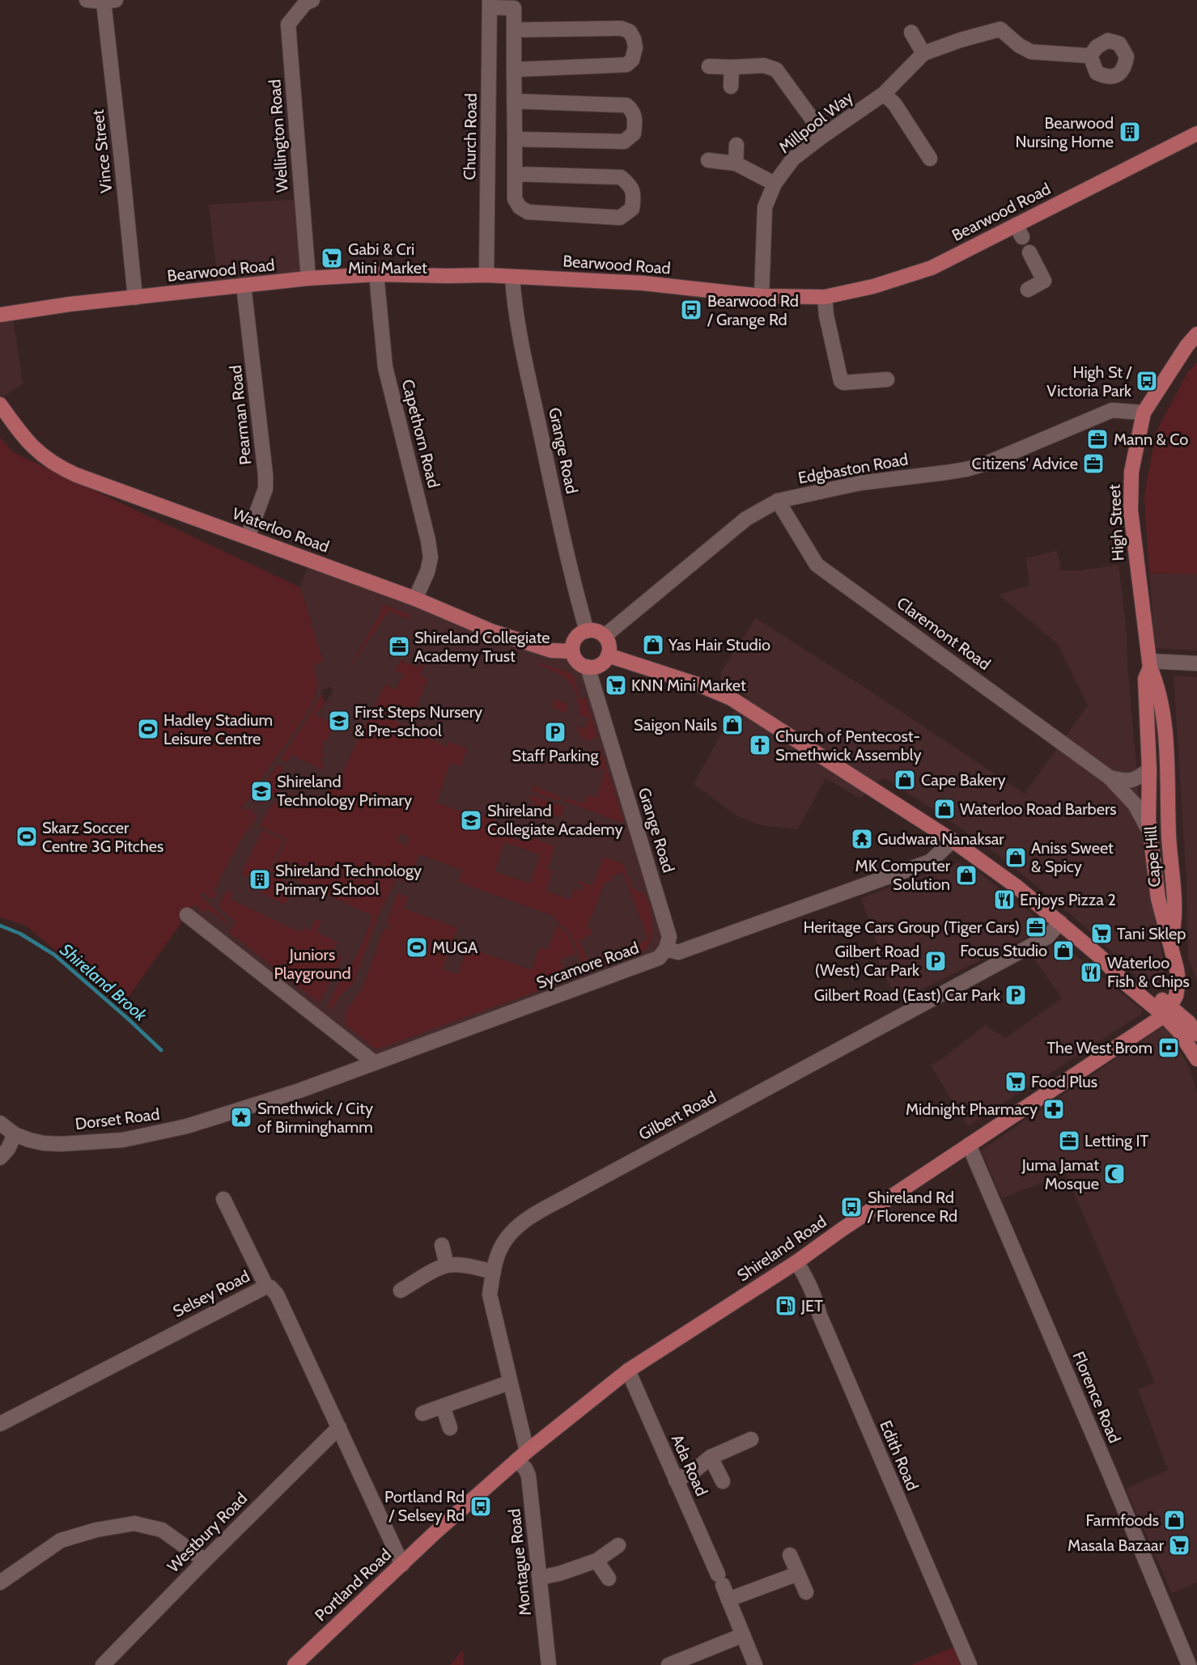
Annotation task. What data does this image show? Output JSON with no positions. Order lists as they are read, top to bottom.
{
  "streets": {
    "main road": [
      "Bearwood Road",
      "High Street",
      "Waterloo Road",
      "Cape Hill",
      "Shireland Road",
      "Portland Road"
    ],
    "street": [
      "Millpool Way",
      "Wellington Road",
      "Church Road",
      "Vince Street",
      "Pearman Road",
      "Capethorn Road",
      "Grange Road",
      "Edgbaston Road",
      "Claremont Road",
      "Sycamore Road",
      "Gilbert Road",
      "Dorset Road",
      "Selsey Road",
      "Florence Road",
      "Edith Road",
      "Ada Road",
      "Westbury Road",
      "Montague Road"
    ]
  },
  "crossings": [
    ["Millpool Way", "Bearwood Road"],
    ["Wellington Road", "Bearwood Road"],
    ["Church Road", "Bearwood Road"],
    ["Vince Street", "Bearwood Road"],
    ["Bearwood Road", "Pearman Road"],
    ["Bearwood Road", "Capethorn Road"],
    ["Bearwood Road", "Grange Road"],
    ["Pearman Road", "Waterloo Road"],
    ["Capethorn Road", "Waterloo Road"],
    ["Grange Road", "Edgbaston Road"],
    ["Grange Road", "Waterloo Road"],
    ["Grange Road", "Sycamore Road"],
    ["Edgbaston Road", "High Street"],
    ["Edgbaston Road", "Waterloo Road"],
    ["Edgbaston Road", "Claremont Road"],
    ["High Street", "Claremont Road"],
    ["High Street", "Cape Hill"],
    ["Claremont Road", "Cape Hill"],
    ["Cape Hill", "Shireland Road"],
    ["Sycamore Road", "Dorset Road"],
    ["Gilbert Road", "Shireland Road"],
    ["Gilbert Road", "Montague Road"],
    ["Shireland Road", "Florence Road"],
    ["Shireland Road", "Edith Road"],
    ["Shireland Road", "Ada Road"],
    ["Shireland Road", "Montague Road"],
    ["Shireland Road", "Portland Road"],
    ["Selsey Road", "Westbury Road"],
    ["Selsey Road", "Portland Road"]
  ],
  "water": ["Shireland Brook"],
  "parks": ["Juniors Playground"],
  "places": {
    "building": ["Bearwood Nursing Home", "Shireland Technology Primary School"],
    "supermarket": [
      "Gabi & Cri Mini Market",
      "KNN Mini Market",
      "Tani Sklep",
      "Food Plus",
      "Masala Bazaar"
    ],
    "bus stop": [
      "Bearwood Rd / Grange Rd",
      "High St / Victoria Park",
      "Shireland Rd / Florence Rd",
      "Portland Rd / Selsey Rd"
    ],
    "office": [
      "Mann & Co",
      "Citizens' Advice",
      "Shireland Collegiate Academy Trust",
      "Heritage Cars Group (Tiger Cars)",
      "Letting IT"
    ],
    "shop": [
      "Yas Hair Studio",
      "Saigon Nails",
      "Cape Bakery",
      "Waterloo Road Barbers",
      "Aniss Sweet & Spicy",
      "MK Computer Solution",
      "Focus Studio",
      "Farmfoods"
    ],
    "school or university": ["First Steps Nursery & Pre-school", "Shireland Technology Primary", "Shireland Collegiate Academy"],
    "sports": ["Hadley Stadium Leisure Centre", "Skarz Soccer Centre 3G Pitches", "MUGA"],
    "parking": ["Staff Parking", "Gilbert Road (West) Car Park", "Gilbert Road (East) Car Park"],
    "church": ["Church of Pentecost- Smethwick Assembly"],
    "temple": ["Gudwara Nanaksar"],
    "restaurant": ["Enjoys Pizza 2", "Waterloo Fish & Chips"],
    "bank": ["The West Brom"],
    "pharmacy": ["Midnight Pharmacy"],
    "place": ["Smethwick / City of Birminghamm"],
    "mosque": ["Juma Jamat Mosque"],
    "fuel station": ["JET"]
  }
}
